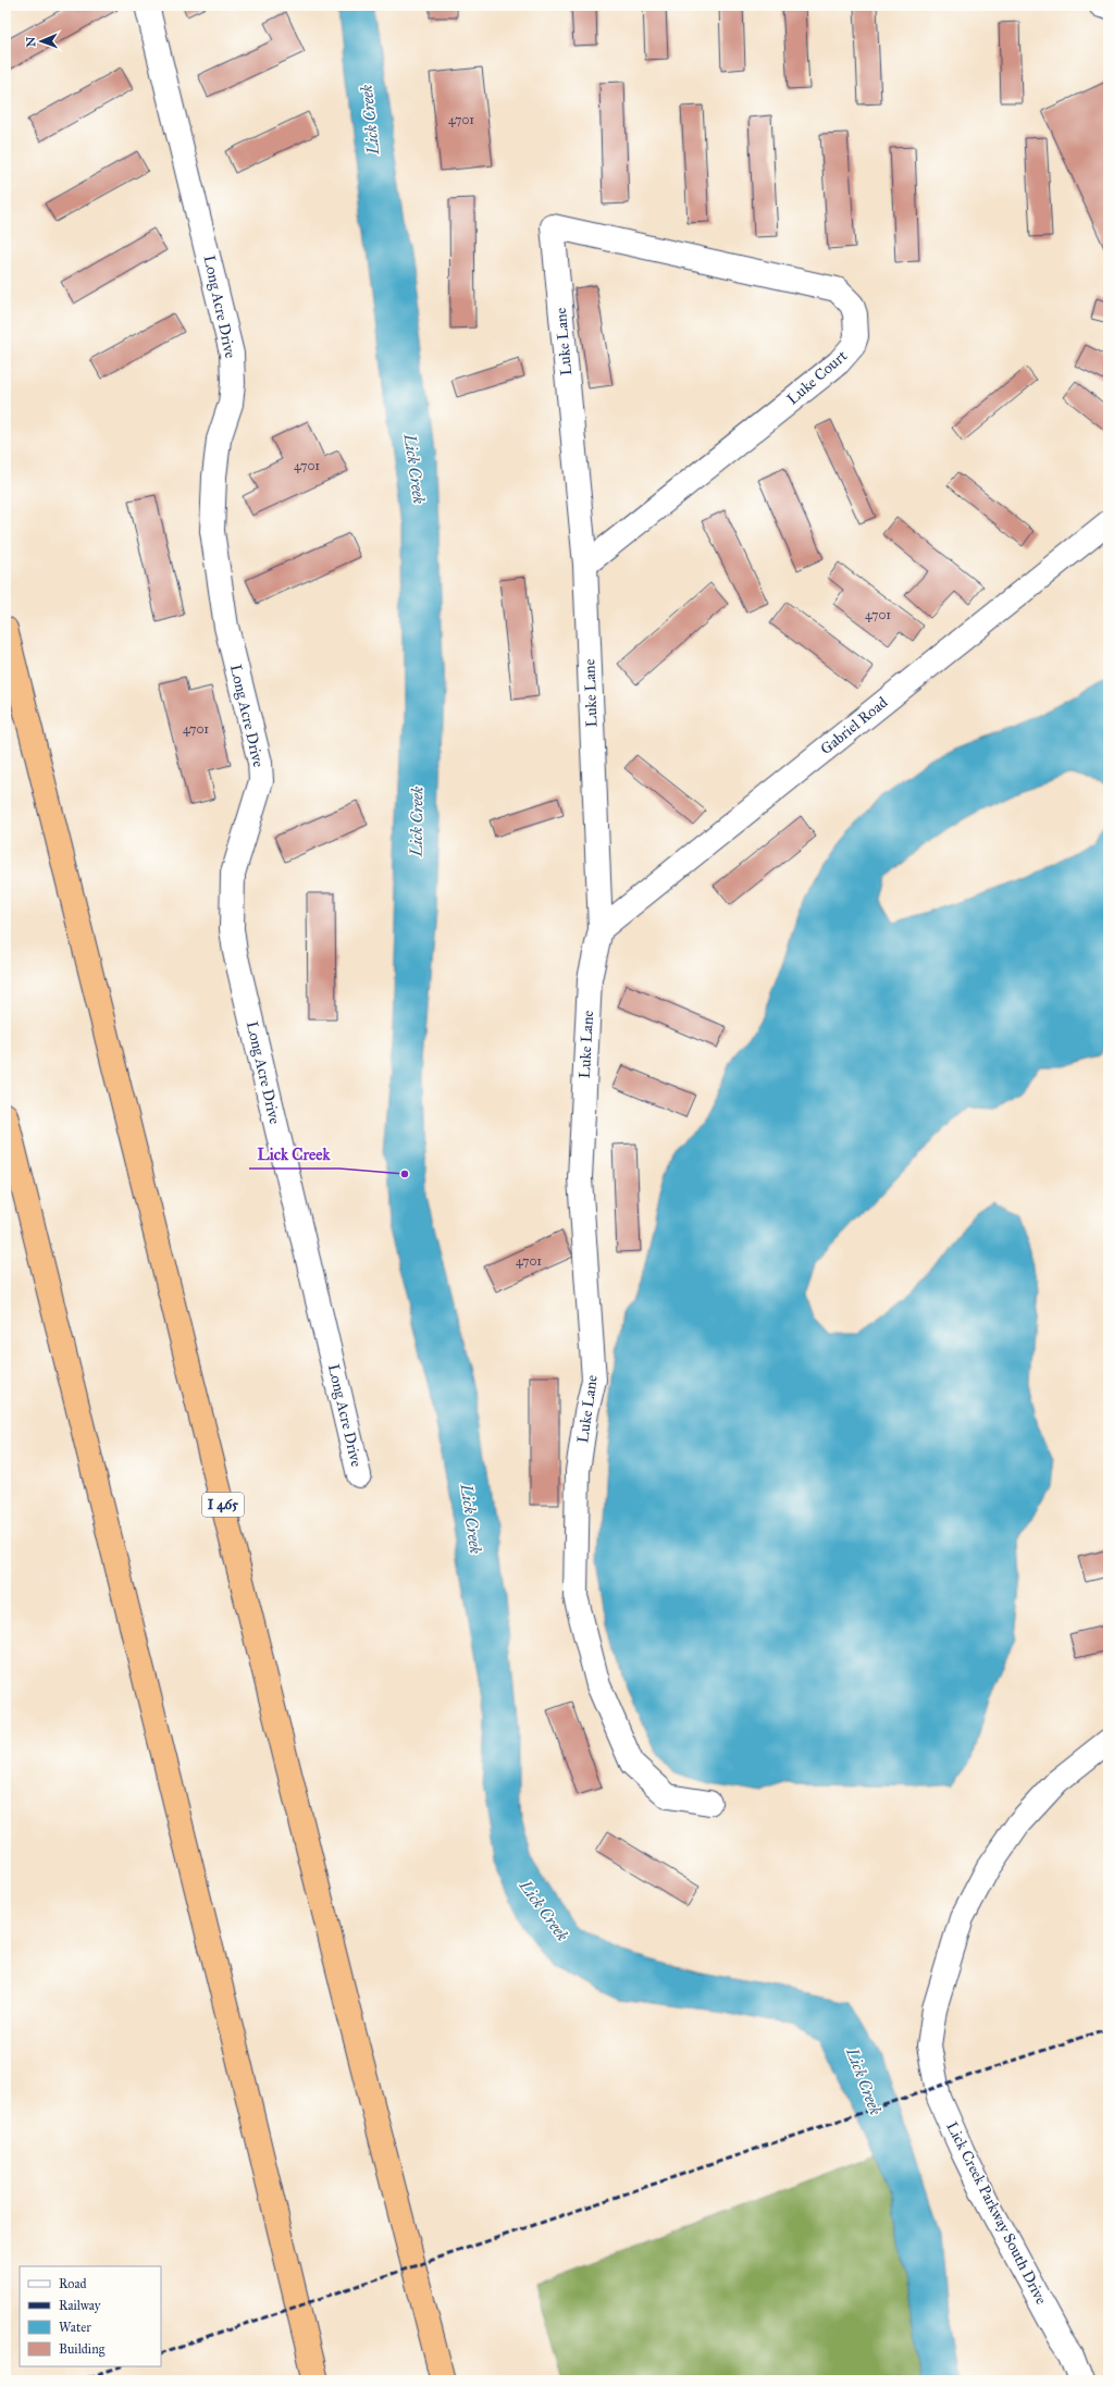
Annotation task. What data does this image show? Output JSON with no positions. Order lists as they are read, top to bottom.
{
  "streets": {
    "highway": ["I 465"],
    "street": [
      "Long Acre Drive",
      "Luke Lane",
      "Luke Court",
      "Gabriel Road",
      "Lick Creek Parkway South Drive"
    ]
  },
  "crossings": [
    ["Luke Lane", "Luke Court"],
    ["Luke Lane", "Gabriel Road"]
  ],
  "water": ["Lick Creek"],
  "places": ["Lick Creek"],
  "house_numbers": [
    "4701",
    "4701",
    "4701",
    "4701",
    "4701"
  ],
  "legend": [
    "Road",
    "Railway",
    "Water",
    "Building"
  ],
  "north": "left"
}
